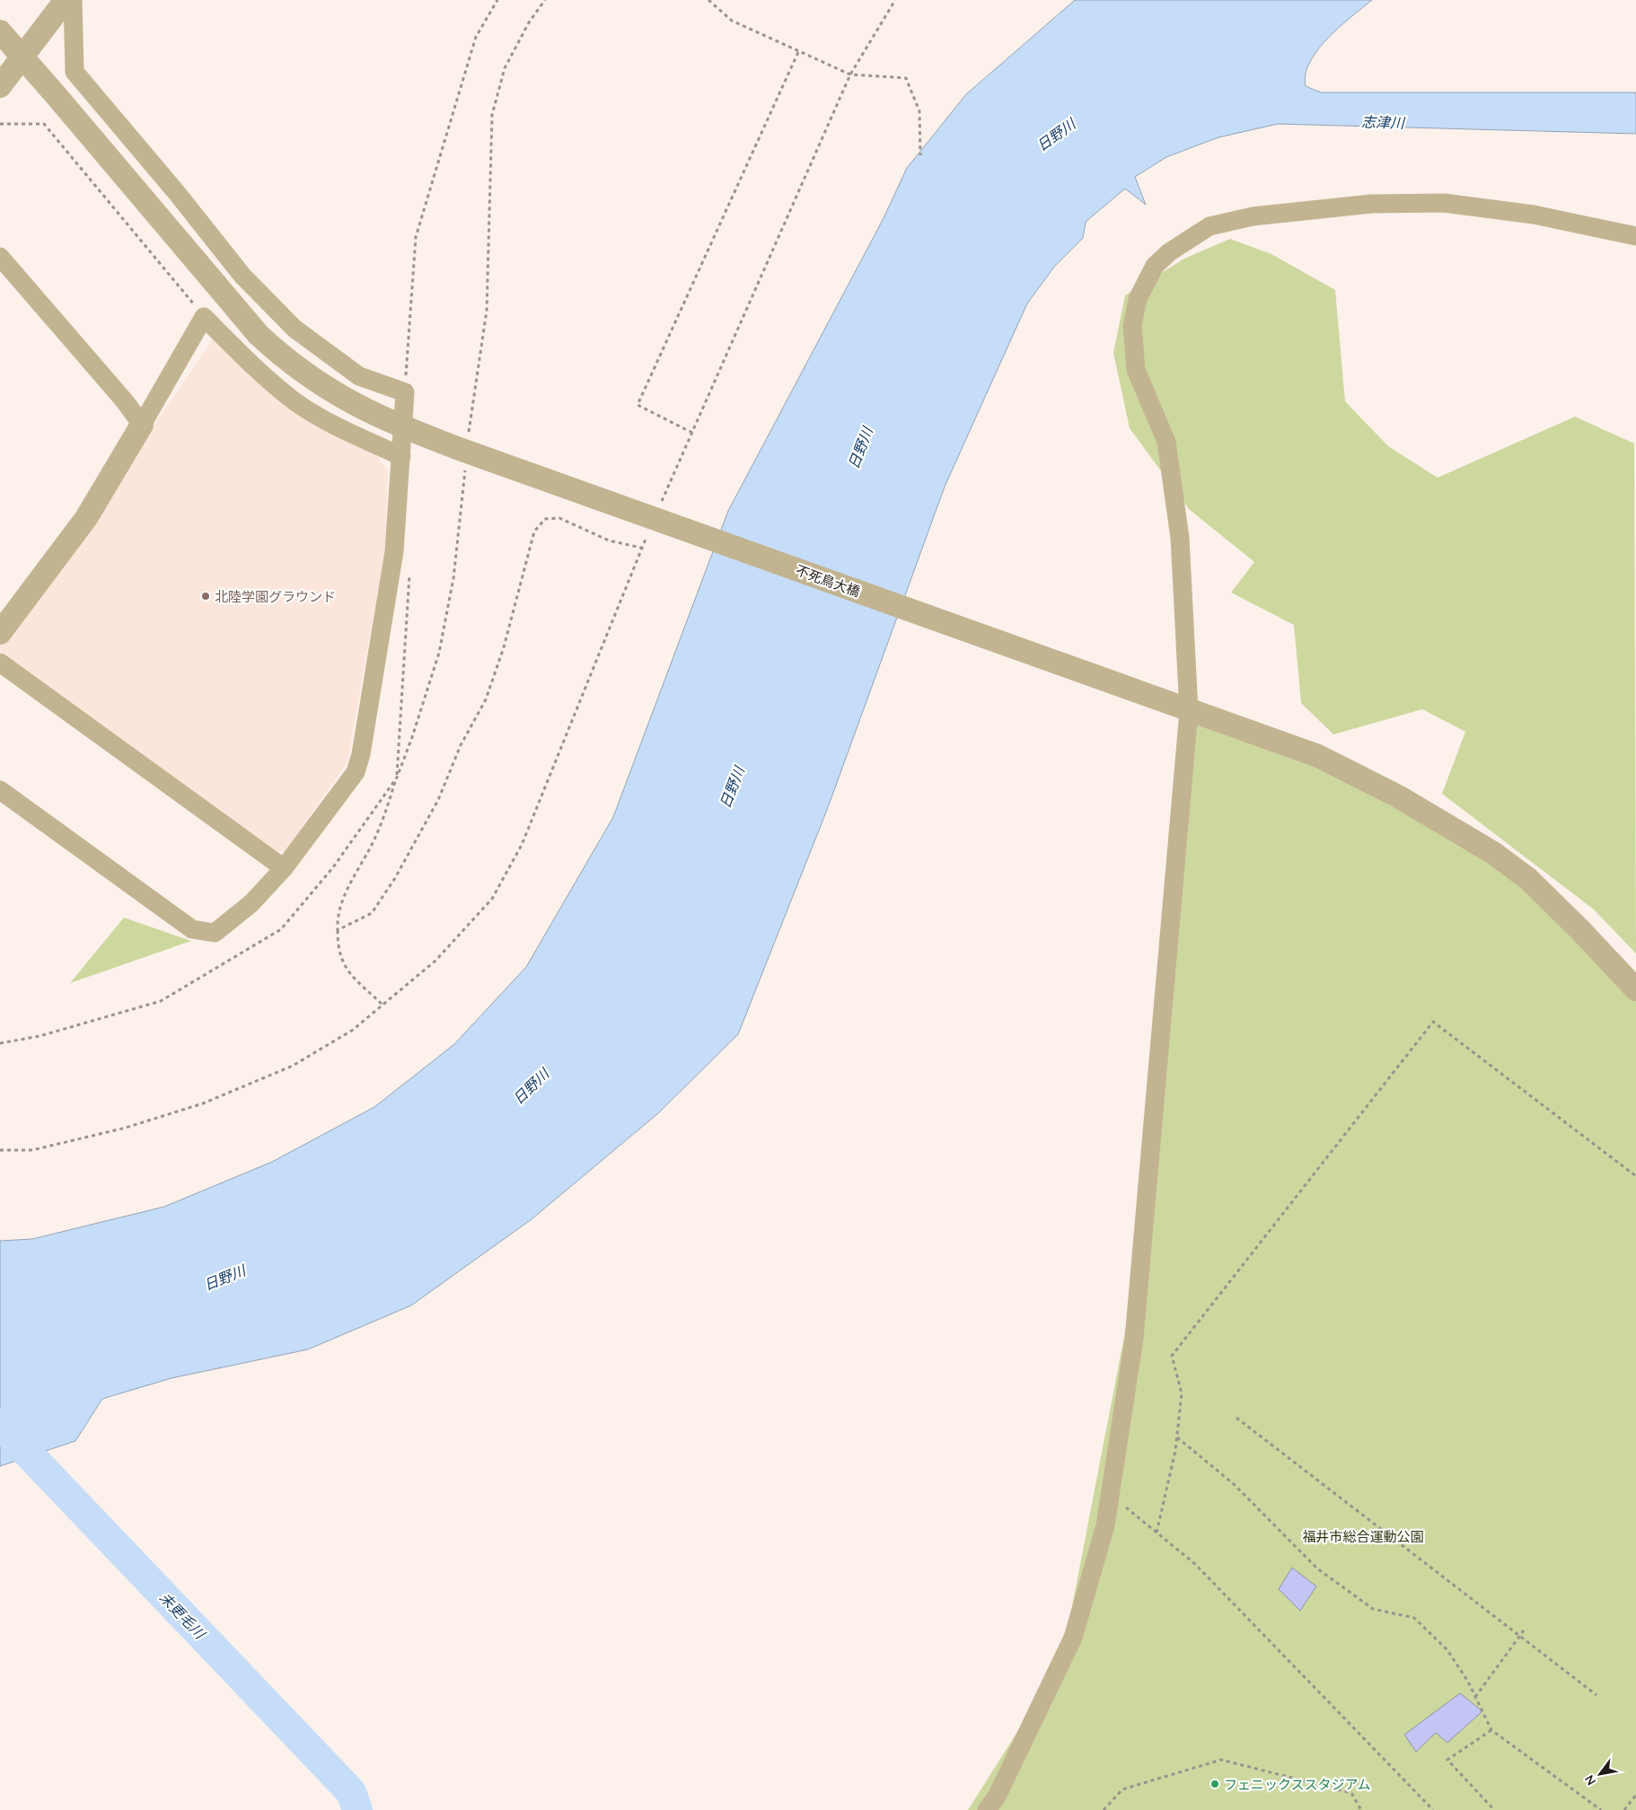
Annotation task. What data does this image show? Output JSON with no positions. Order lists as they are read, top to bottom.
{
  "streets": {
    "street": ["不死鳥大橋"]
  },
  "water": ["志津川", "日野川", "未更毛川"],
  "parks": ["福井市総合運動公園"],
  "places": ["北陸学園グラウンド", "フェニックススタジアム"],
  "north": "bottom left"
}
